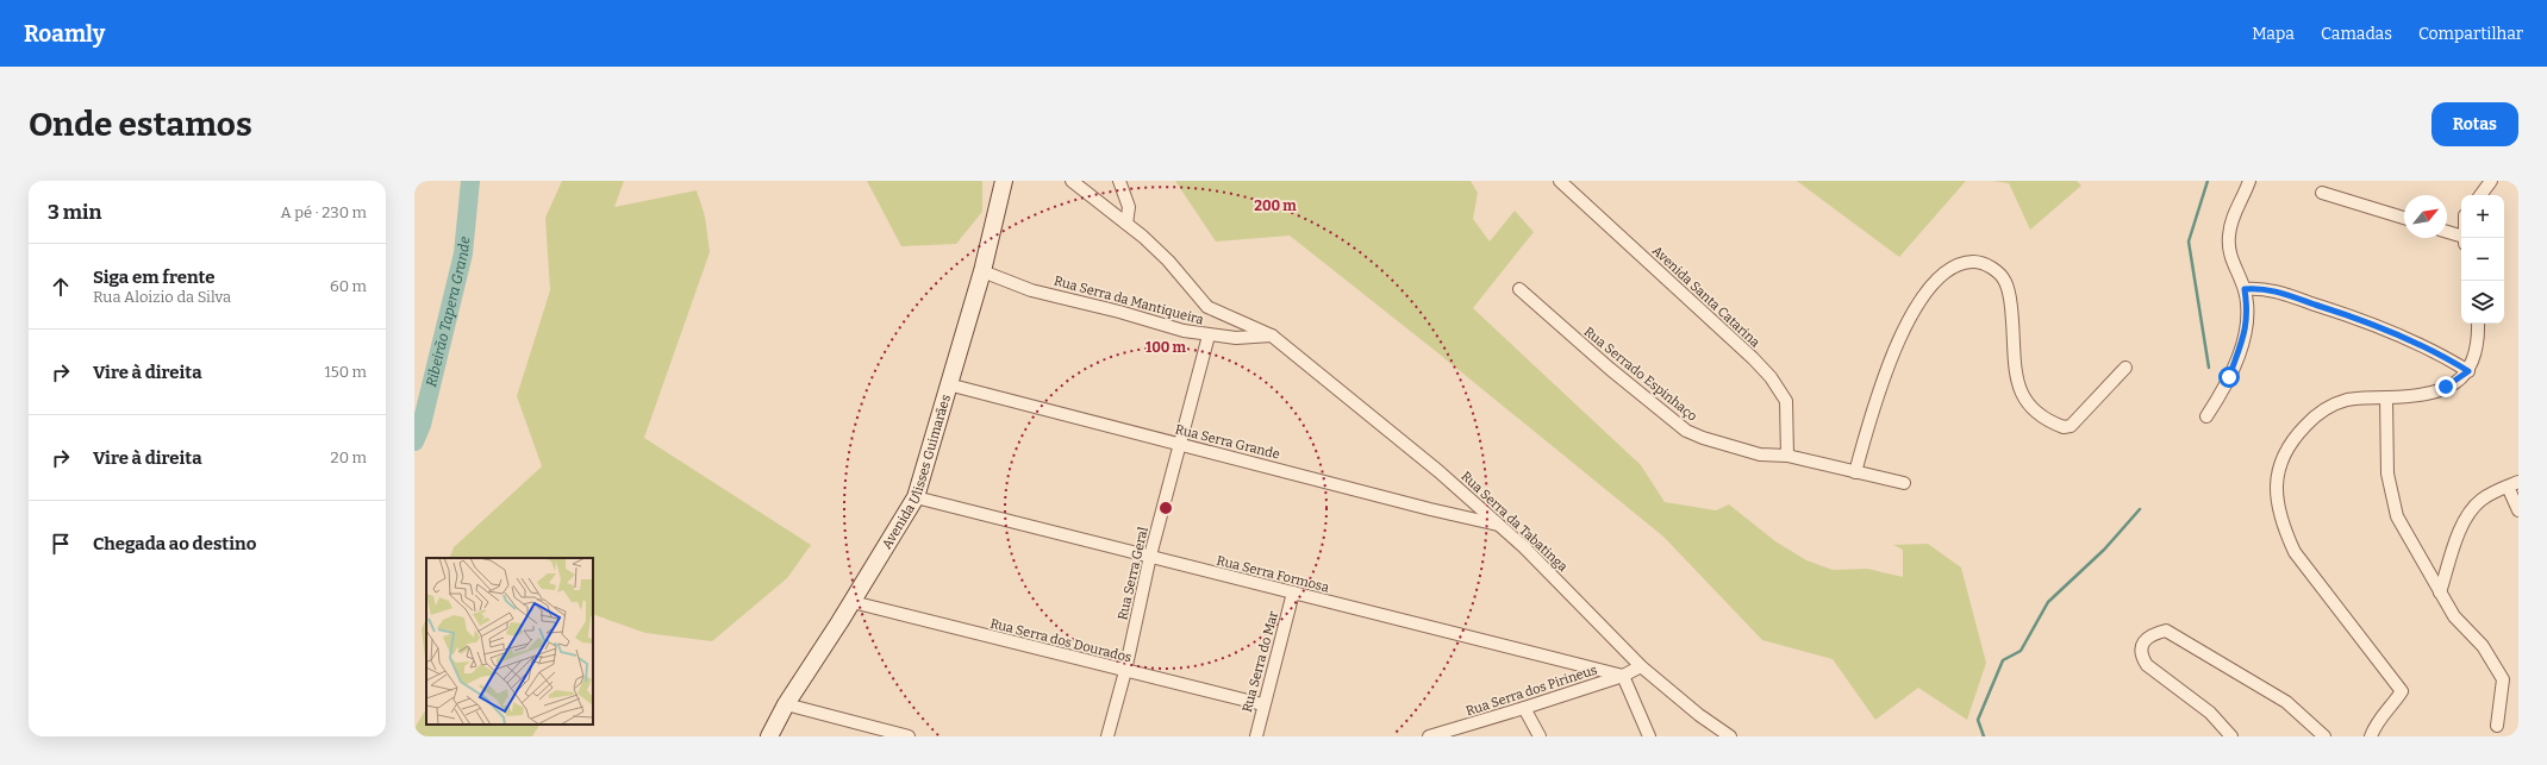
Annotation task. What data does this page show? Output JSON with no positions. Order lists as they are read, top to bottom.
{
  "streets": {
    "main road": ["Avenida Ulisses Guimarães"],
    "street": [
      "Avenida Santa Catarina",
      "Rua Serra da Mantiqueira",
      "Rua Serrado Espinhaço",
      "Rua Serra Grande",
      "Rua Serra da Tabatinga",
      "Rua Serra Geral",
      "Rua Serra Formosa",
      "Rua Serra dos Dourados",
      "Rua Serra do Mar",
      "Rua Serra dos Pirineus"
    ]
  },
  "crossings": [
    ["Avenida Santa Catarina", "Rua Serrado Espinhaço"],
    ["Rua Serra da Mantiqueira", "Avenida Ulisses Guimarães"],
    ["Rua Serra da Mantiqueira", "Rua Serra da Tabatinga"],
    ["Rua Serra da Mantiqueira", "Rua Serra Geral"],
    ["Rua Serra Grande", "Avenida Ulisses Guimarães"],
    ["Rua Serra Grande", "Rua Serra da Tabatinga"],
    ["Rua Serra Grande", "Rua Serra Geral"],
    ["Avenida Ulisses Guimarães", "Rua Serra Formosa"],
    ["Avenida Ulisses Guimarães", "Rua Serra dos Dourados"],
    ["Rua Serra da Tabatinga", "Rua Serra dos Pirineus"],
    ["Rua Serra Geral", "Rua Serra Formosa"],
    ["Rua Serra Geral", "Rua Serra dos Dourados"],
    ["Rua Serra Formosa", "Rua Serra do Mar"],
    ["Rua Serra Formosa", "Rua Serra dos Pirineus"],
    ["Rua Serra dos Dourados", "Rua Serra do Mar"]
  ],
  "water": ["Ribeirão Tapera Grande"],
  "north": "top right",
  "page": {
    "header": "Roamly",
    "nav": ["Mapa", "Camadas", "Compartilhar"],
    "buttons": "Rotas",
    "title": "Onde estamos",
    "heading": ["3 min", "A pé · 230 m"],
    "map_buttons": ["+", "−"],
    "list": [
      ["Siga em frente", "Rua Aloizio da Silva", "60 m"],
      ["Vire à direita", "150 m"],
      ["Vire à direita", "20 m"],
      "Chegada ao destino"
    ]
  },
  "rings": ["200 m", "100 m"]
}
